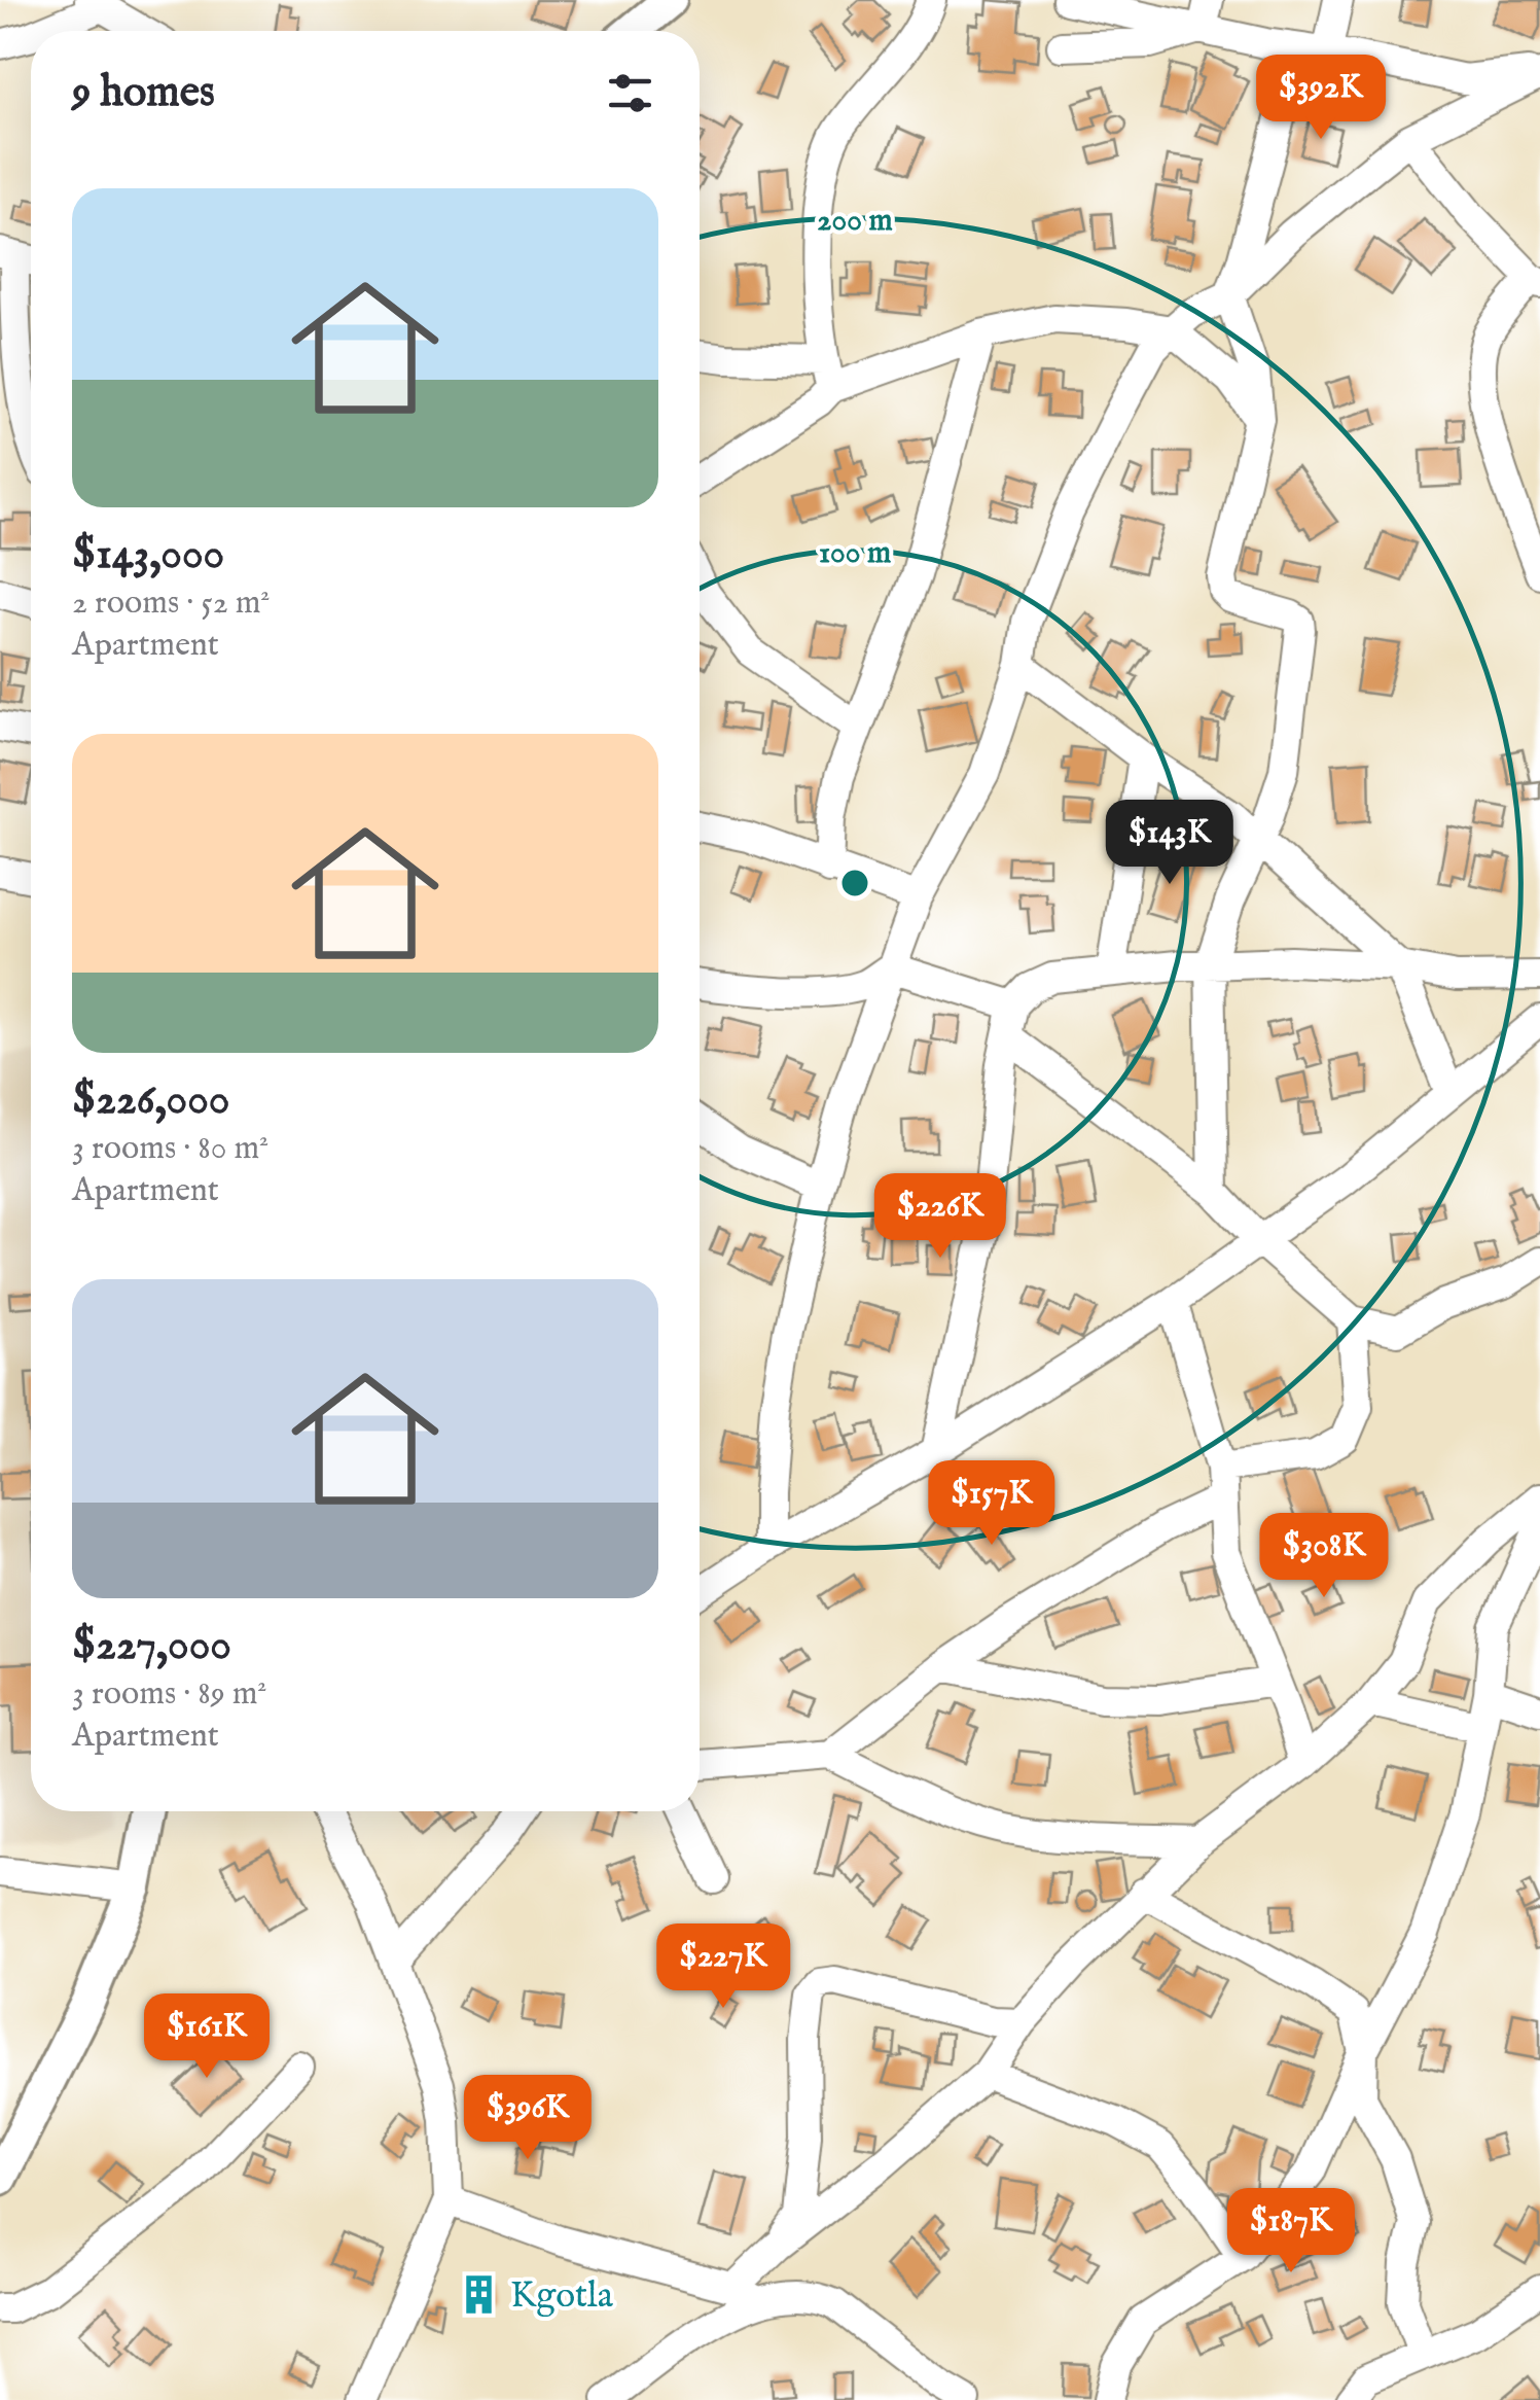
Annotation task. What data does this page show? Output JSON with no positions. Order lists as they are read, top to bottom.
{
  "places": {
    "building": ["Kgotla"]
  },
  "page": {
    "heading": "9 homes",
    "price": [
      "$392K",
      "$143K",
      "$226K",
      "$157K",
      "$308K",
      "$227K",
      "$161K",
      "$396K",
      "$187K"
    ],
    "list": [
      {
        "name": "$143,000",
        "note": "2 rooms · 52 m² · Apartment"
      },
      {
        "name": "$226,000",
        "note": "3 rooms · 80 m² · Apartment"
      },
      {
        "name": "$227,000",
        "note": "3 rooms · 89 m² · Apartment"
      }
    ]
  },
  "rings": ["200 m", "100 m"]
}
